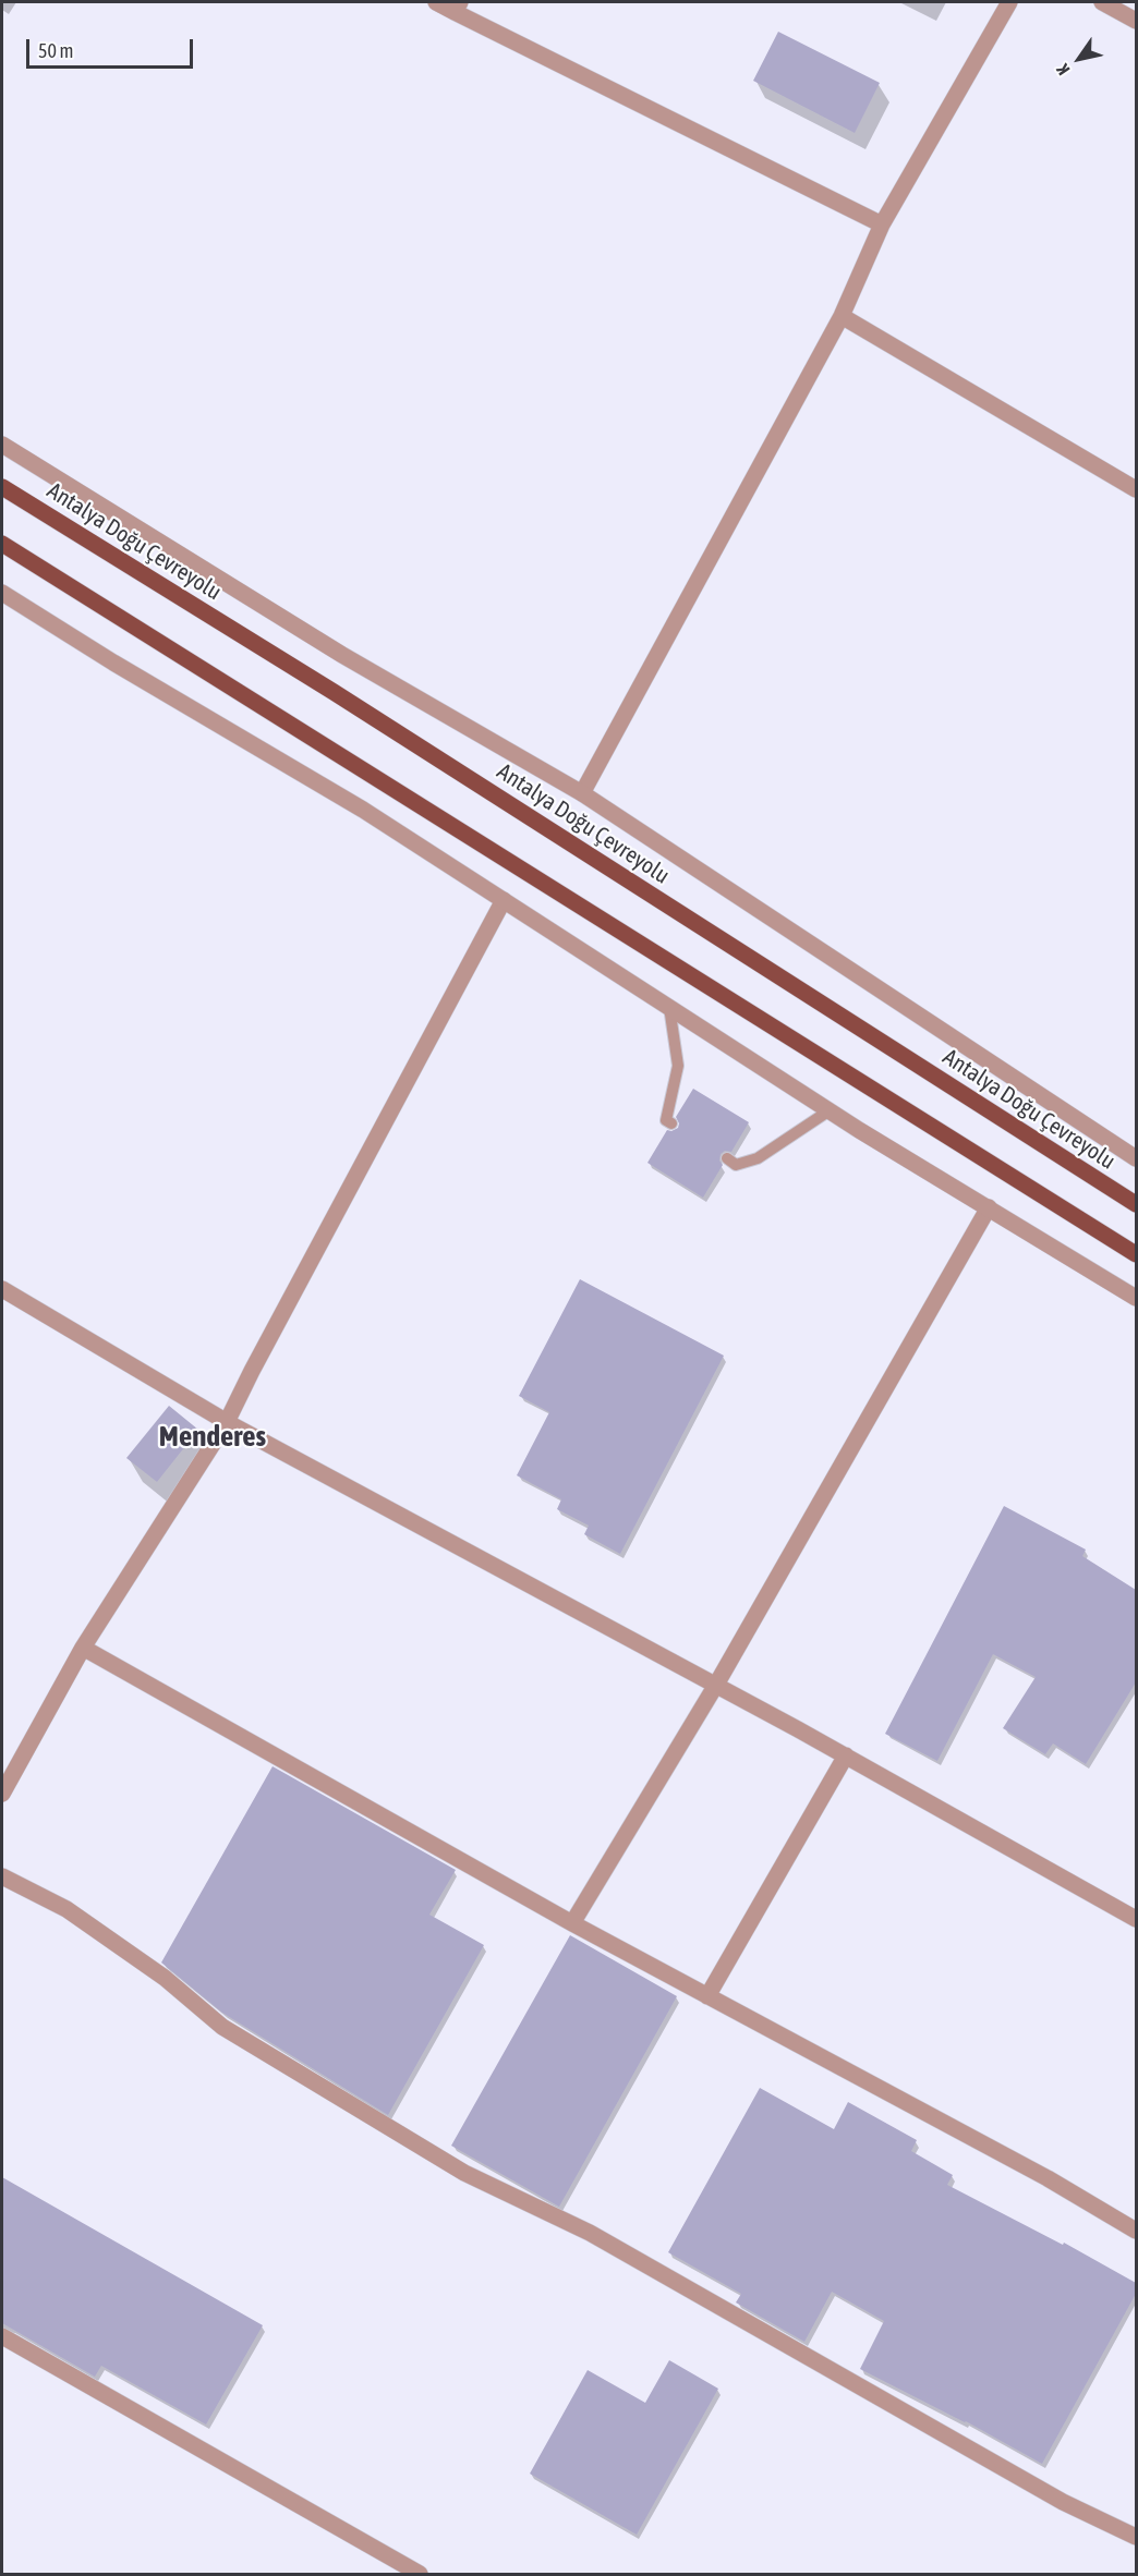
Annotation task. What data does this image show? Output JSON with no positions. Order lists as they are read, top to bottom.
{
  "streets": {
    "main road": ["Antalya Doğu Çevreyolu"]
  },
  "districts": ["Menderes"],
  "scale_bar": "50 m",
  "north": "bottom left"
}
